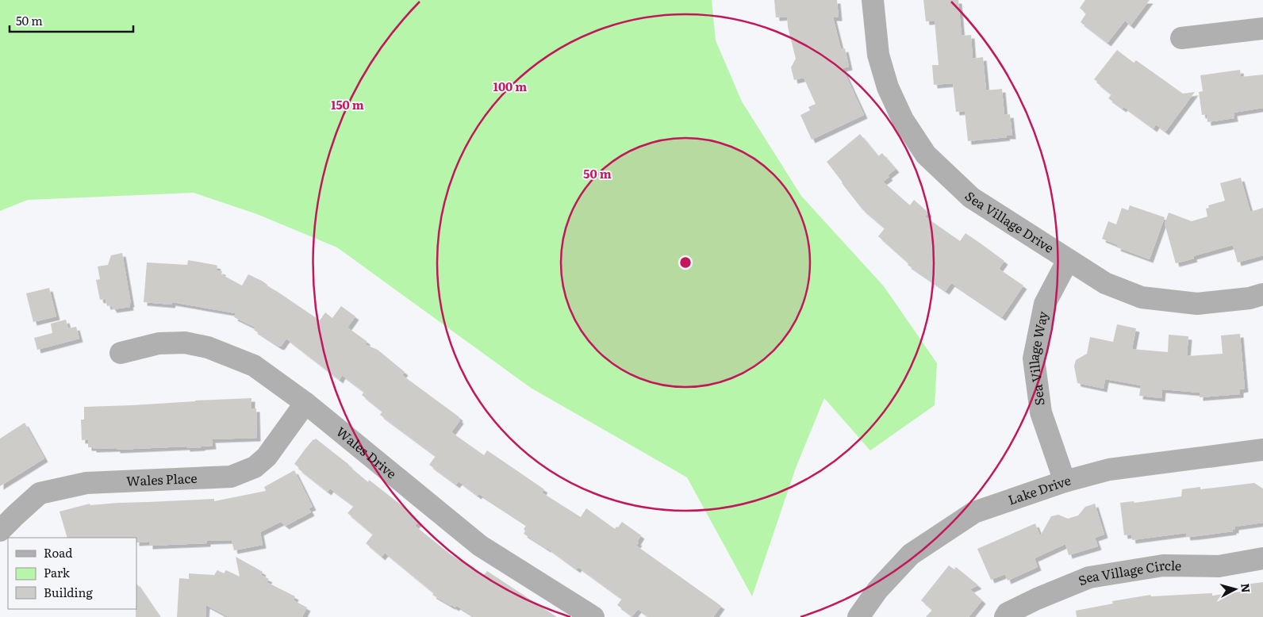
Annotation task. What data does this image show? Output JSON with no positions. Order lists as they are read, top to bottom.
{
  "streets": {
    "street": [
      "Sea Village Drive",
      "Sea Village Way",
      "Wales Drive",
      "Wales Place",
      "Lake Drive",
      "Sea Village Circle"
    ]
  },
  "crossings": [
    ["Sea Village Drive", "Sea Village Way"],
    ["Sea Village Way", "Lake Drive"],
    ["Wales Drive", "Wales Place"]
  ],
  "legend": ["Road", "Park", "Building"],
  "scale_bar": "50 m",
  "north": "right",
  "rings": ["100 m", "150 m", "50 m"]
}
